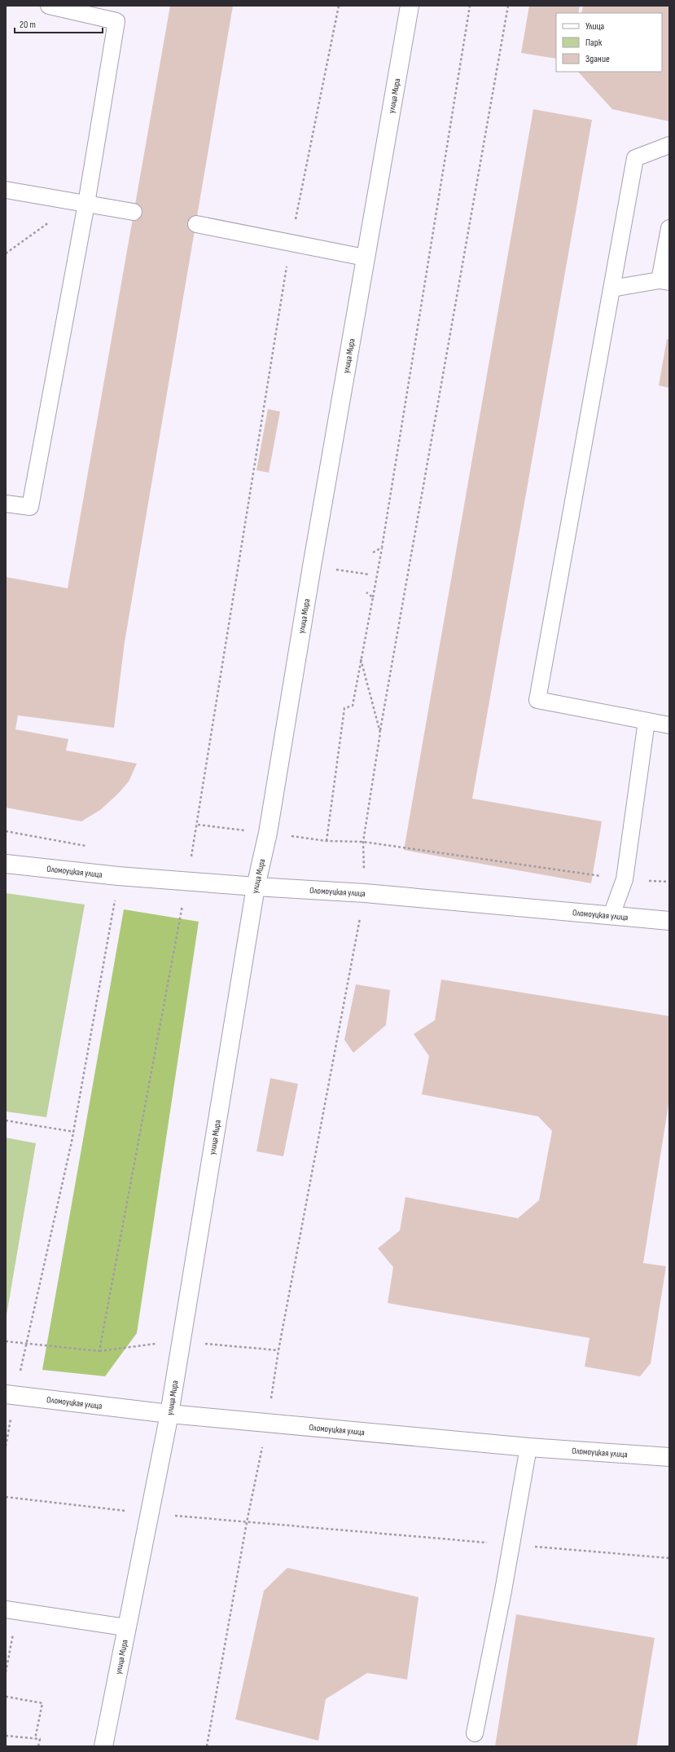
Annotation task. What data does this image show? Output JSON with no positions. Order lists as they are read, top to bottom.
{
  "streets": {
    "street": ["улица Мира", "Оломоуцкая улица"]
  },
  "crossings": [
    ["улица Мира", "Оломоуцкая улица"]
  ],
  "legend": ["Улица", "Парк", "Здание"],
  "scale_bar": "20 m"
}
